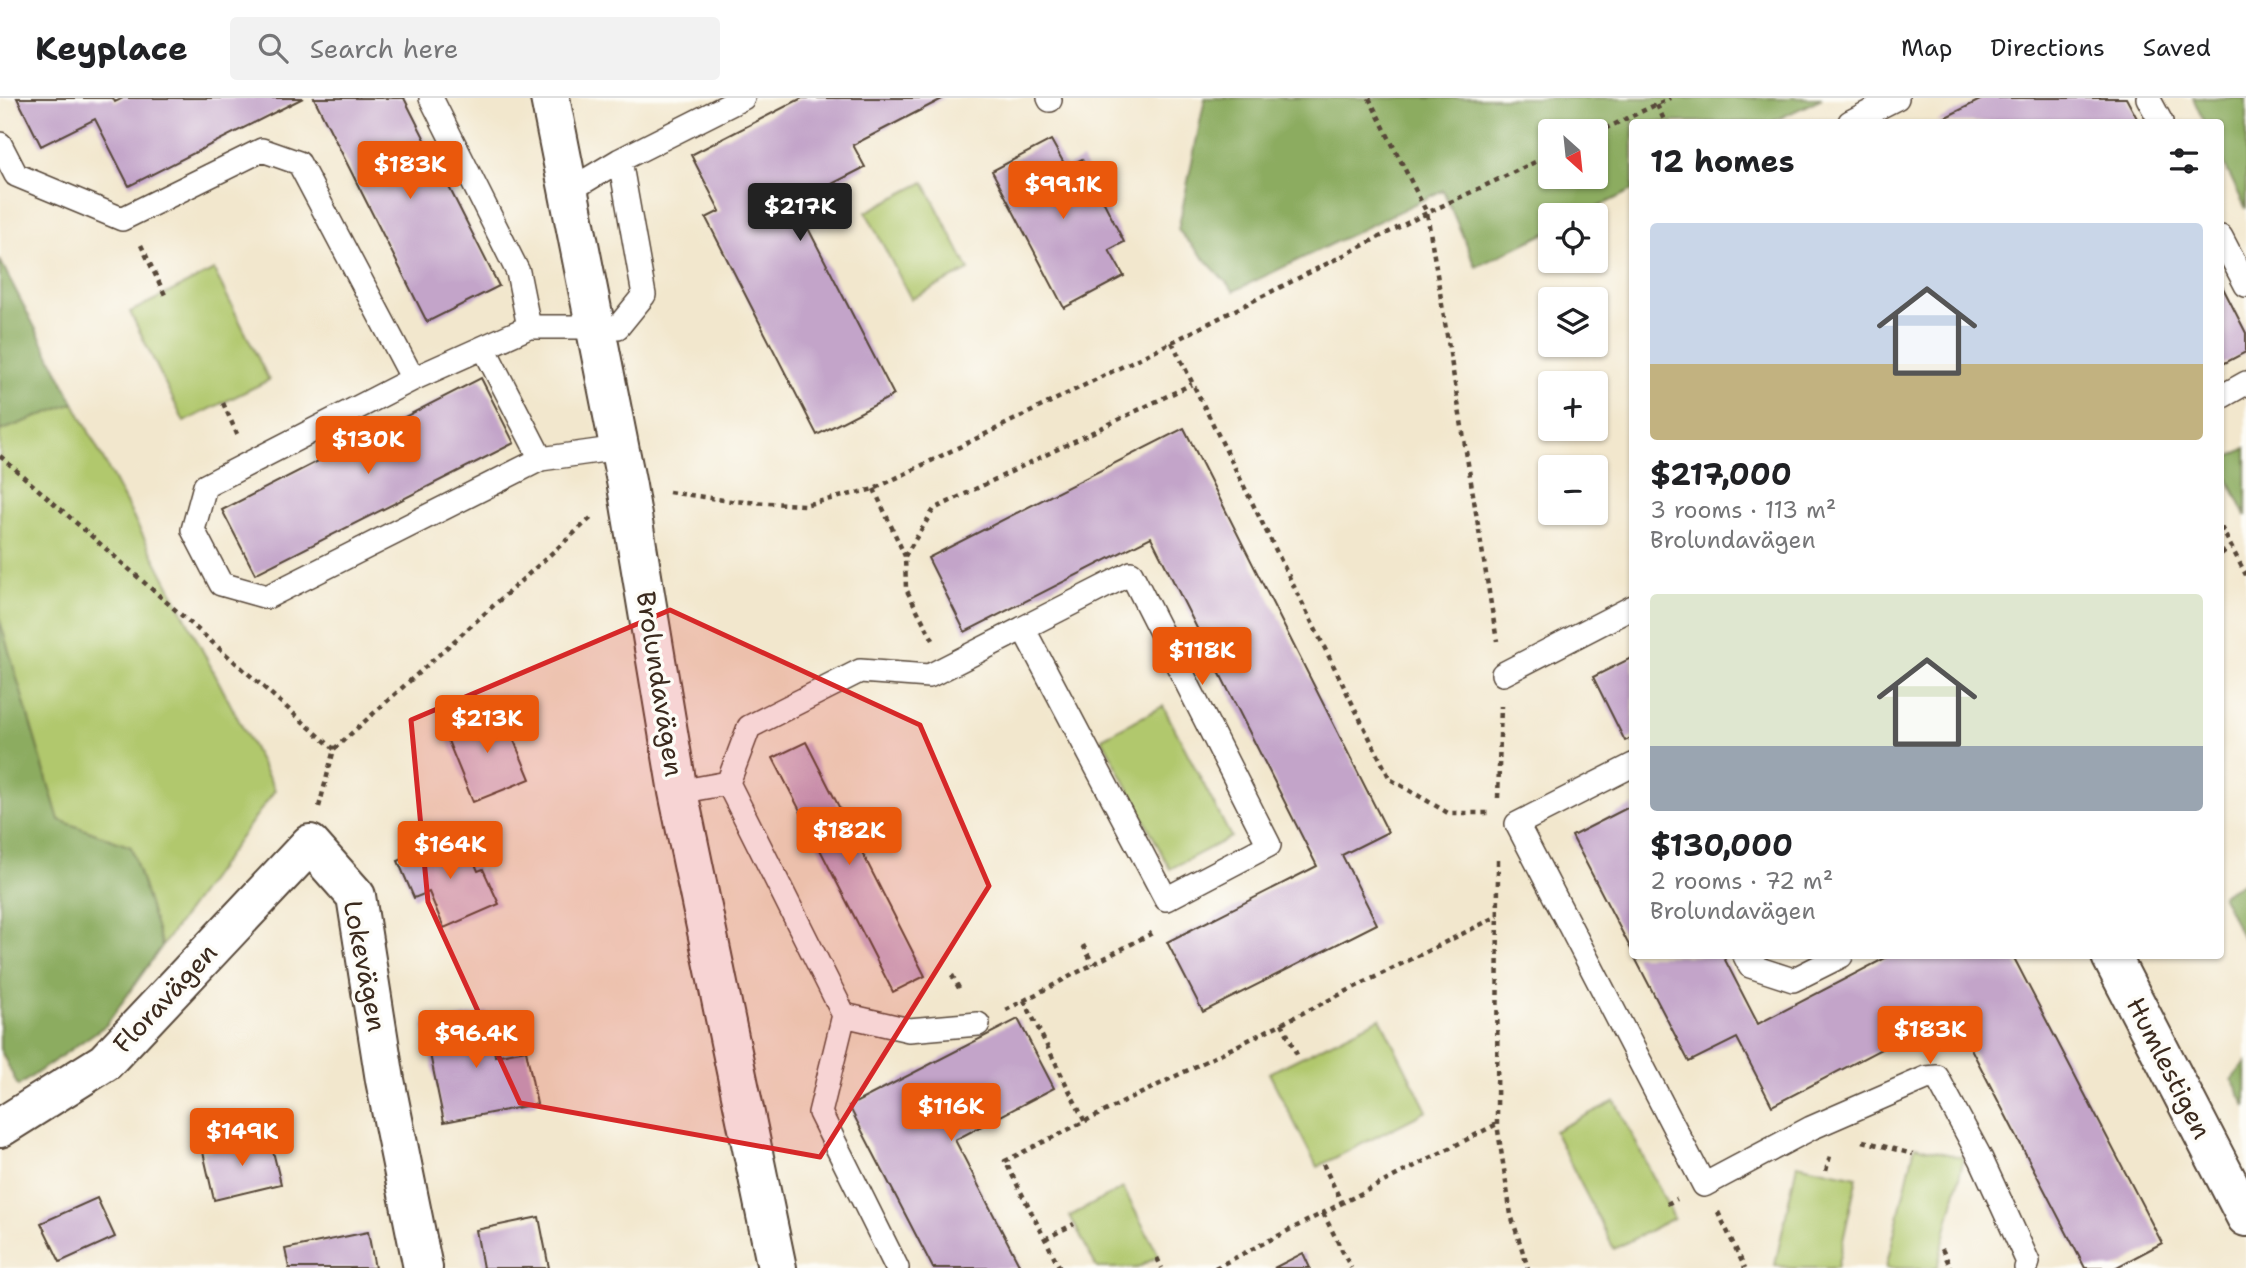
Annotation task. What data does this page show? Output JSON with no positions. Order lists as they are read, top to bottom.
{
  "streets": {
    "street": [
      "Brolundavägen",
      "Lokevägen",
      "Floravägen",
      "Humlestigen"
    ]
  },
  "crossings": [
    ["Lokevägen", "Floravägen"]
  ],
  "north": "bottom right",
  "page": {
    "header": "Keyplace",
    "search": "Search here",
    "nav": ["Map", "Directions", "Saved"],
    "map_buttons": ["+", "−"],
    "heading": "12 homes",
    "price": [
      "$183K",
      "$99.1K",
      "$217K",
      "$130K",
      "$118K",
      "$213K",
      "$182K",
      "$164K",
      "$183K",
      "$96.4K",
      "$116K",
      "$149K"
    ],
    "list": [
      {
        "name": "$217,000",
        "note": "3 rooms · 113 m² · Brolundavägen"
      },
      {
        "name": "$130,000",
        "note": "2 rooms · 72 m² · Brolundavägen"
      }
    ]
  }
}
